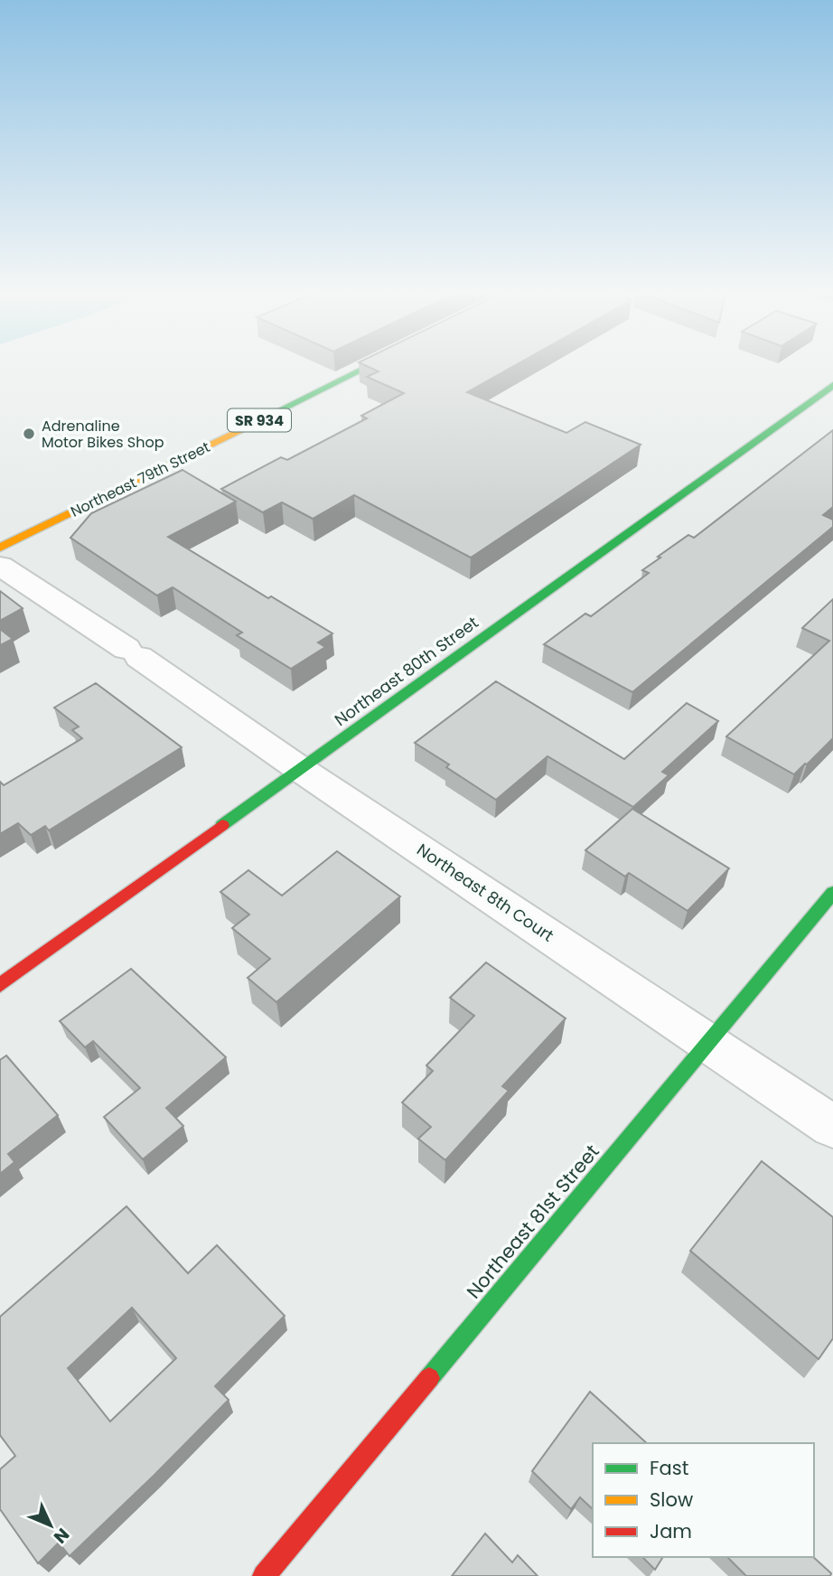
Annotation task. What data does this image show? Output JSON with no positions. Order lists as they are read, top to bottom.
{
  "streets": {
    "street": [
      "SR 934",
      "Northeast 79th Street",
      "Northeast 80th Street",
      "Northeast 8th Court",
      "Northeast 81st Street"
    ]
  },
  "crossings": [
    ["Northeast 80th Street", "Northeast 8th Court"],
    ["Northeast 8th Court", "Northeast 81st Street"]
  ],
  "places": ["Adrenaline Motor Bikes Shop"],
  "legend": ["Fast", "Slow", "Jam"],
  "north": "bottom right"
}
